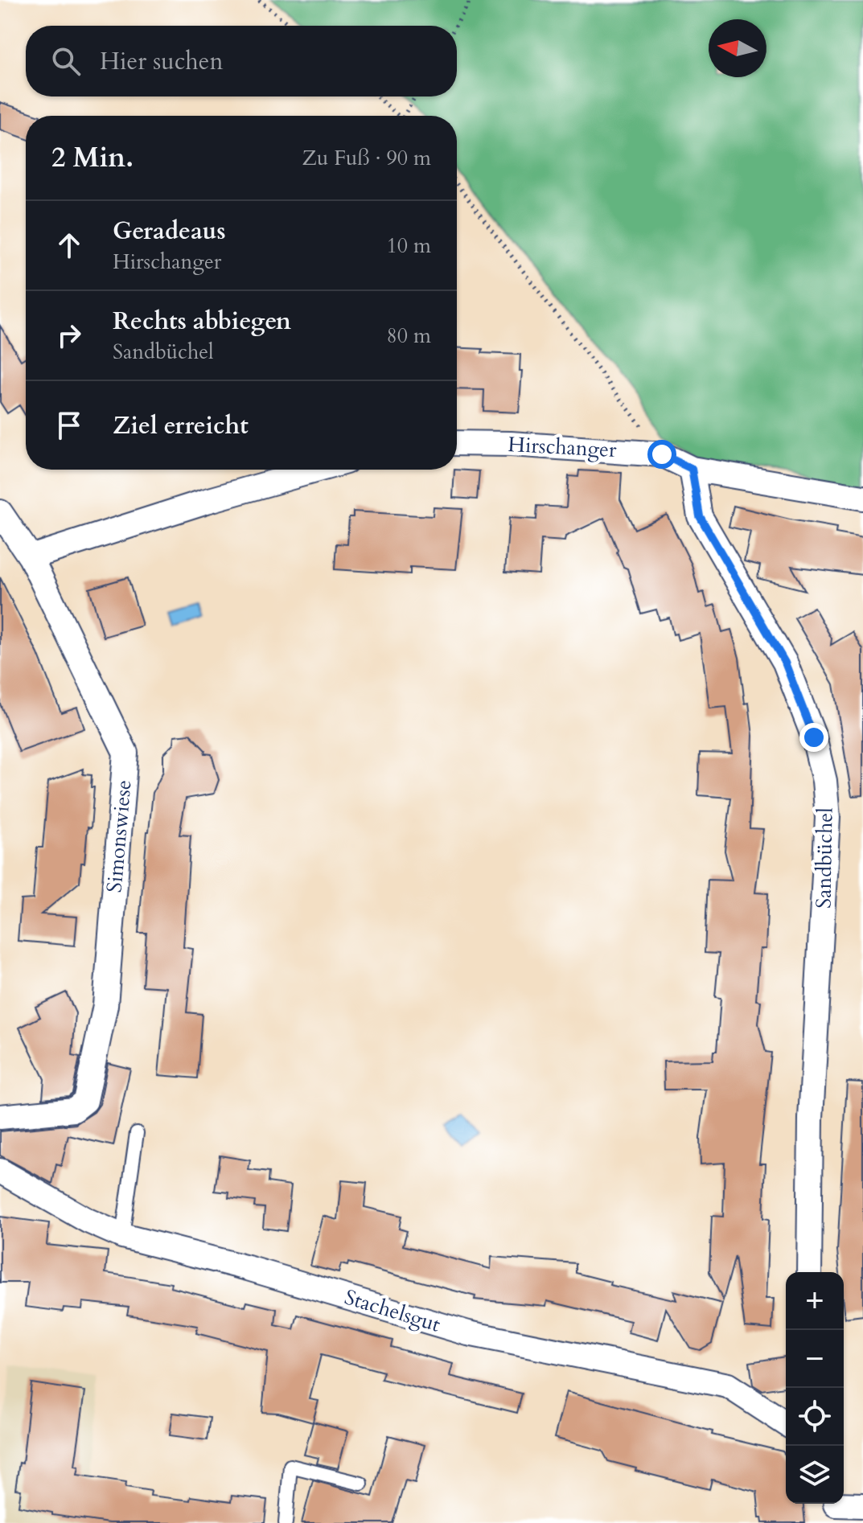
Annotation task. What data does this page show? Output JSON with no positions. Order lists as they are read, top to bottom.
{
  "streets": {
    "street": [
      "Hirschanger",
      "Simonswiese",
      "Sandbüchel",
      "Stachelsgut"
    ]
  },
  "crossings": [
    ["Hirschanger", "Sandbüchel"]
  ],
  "north": "left",
  "page": {
    "search": "Hier suchen",
    "heading": ["2 Min.", "Zu Fuß · 90 m"],
    "list": [
      ["Geradeaus", "Hirschanger", "10 m"],
      ["Rechts abbiegen", "Sandbüchel", "80 m"],
      "Ziel erreicht"
    ],
    "map_buttons": ["+", "−"]
  }
}
